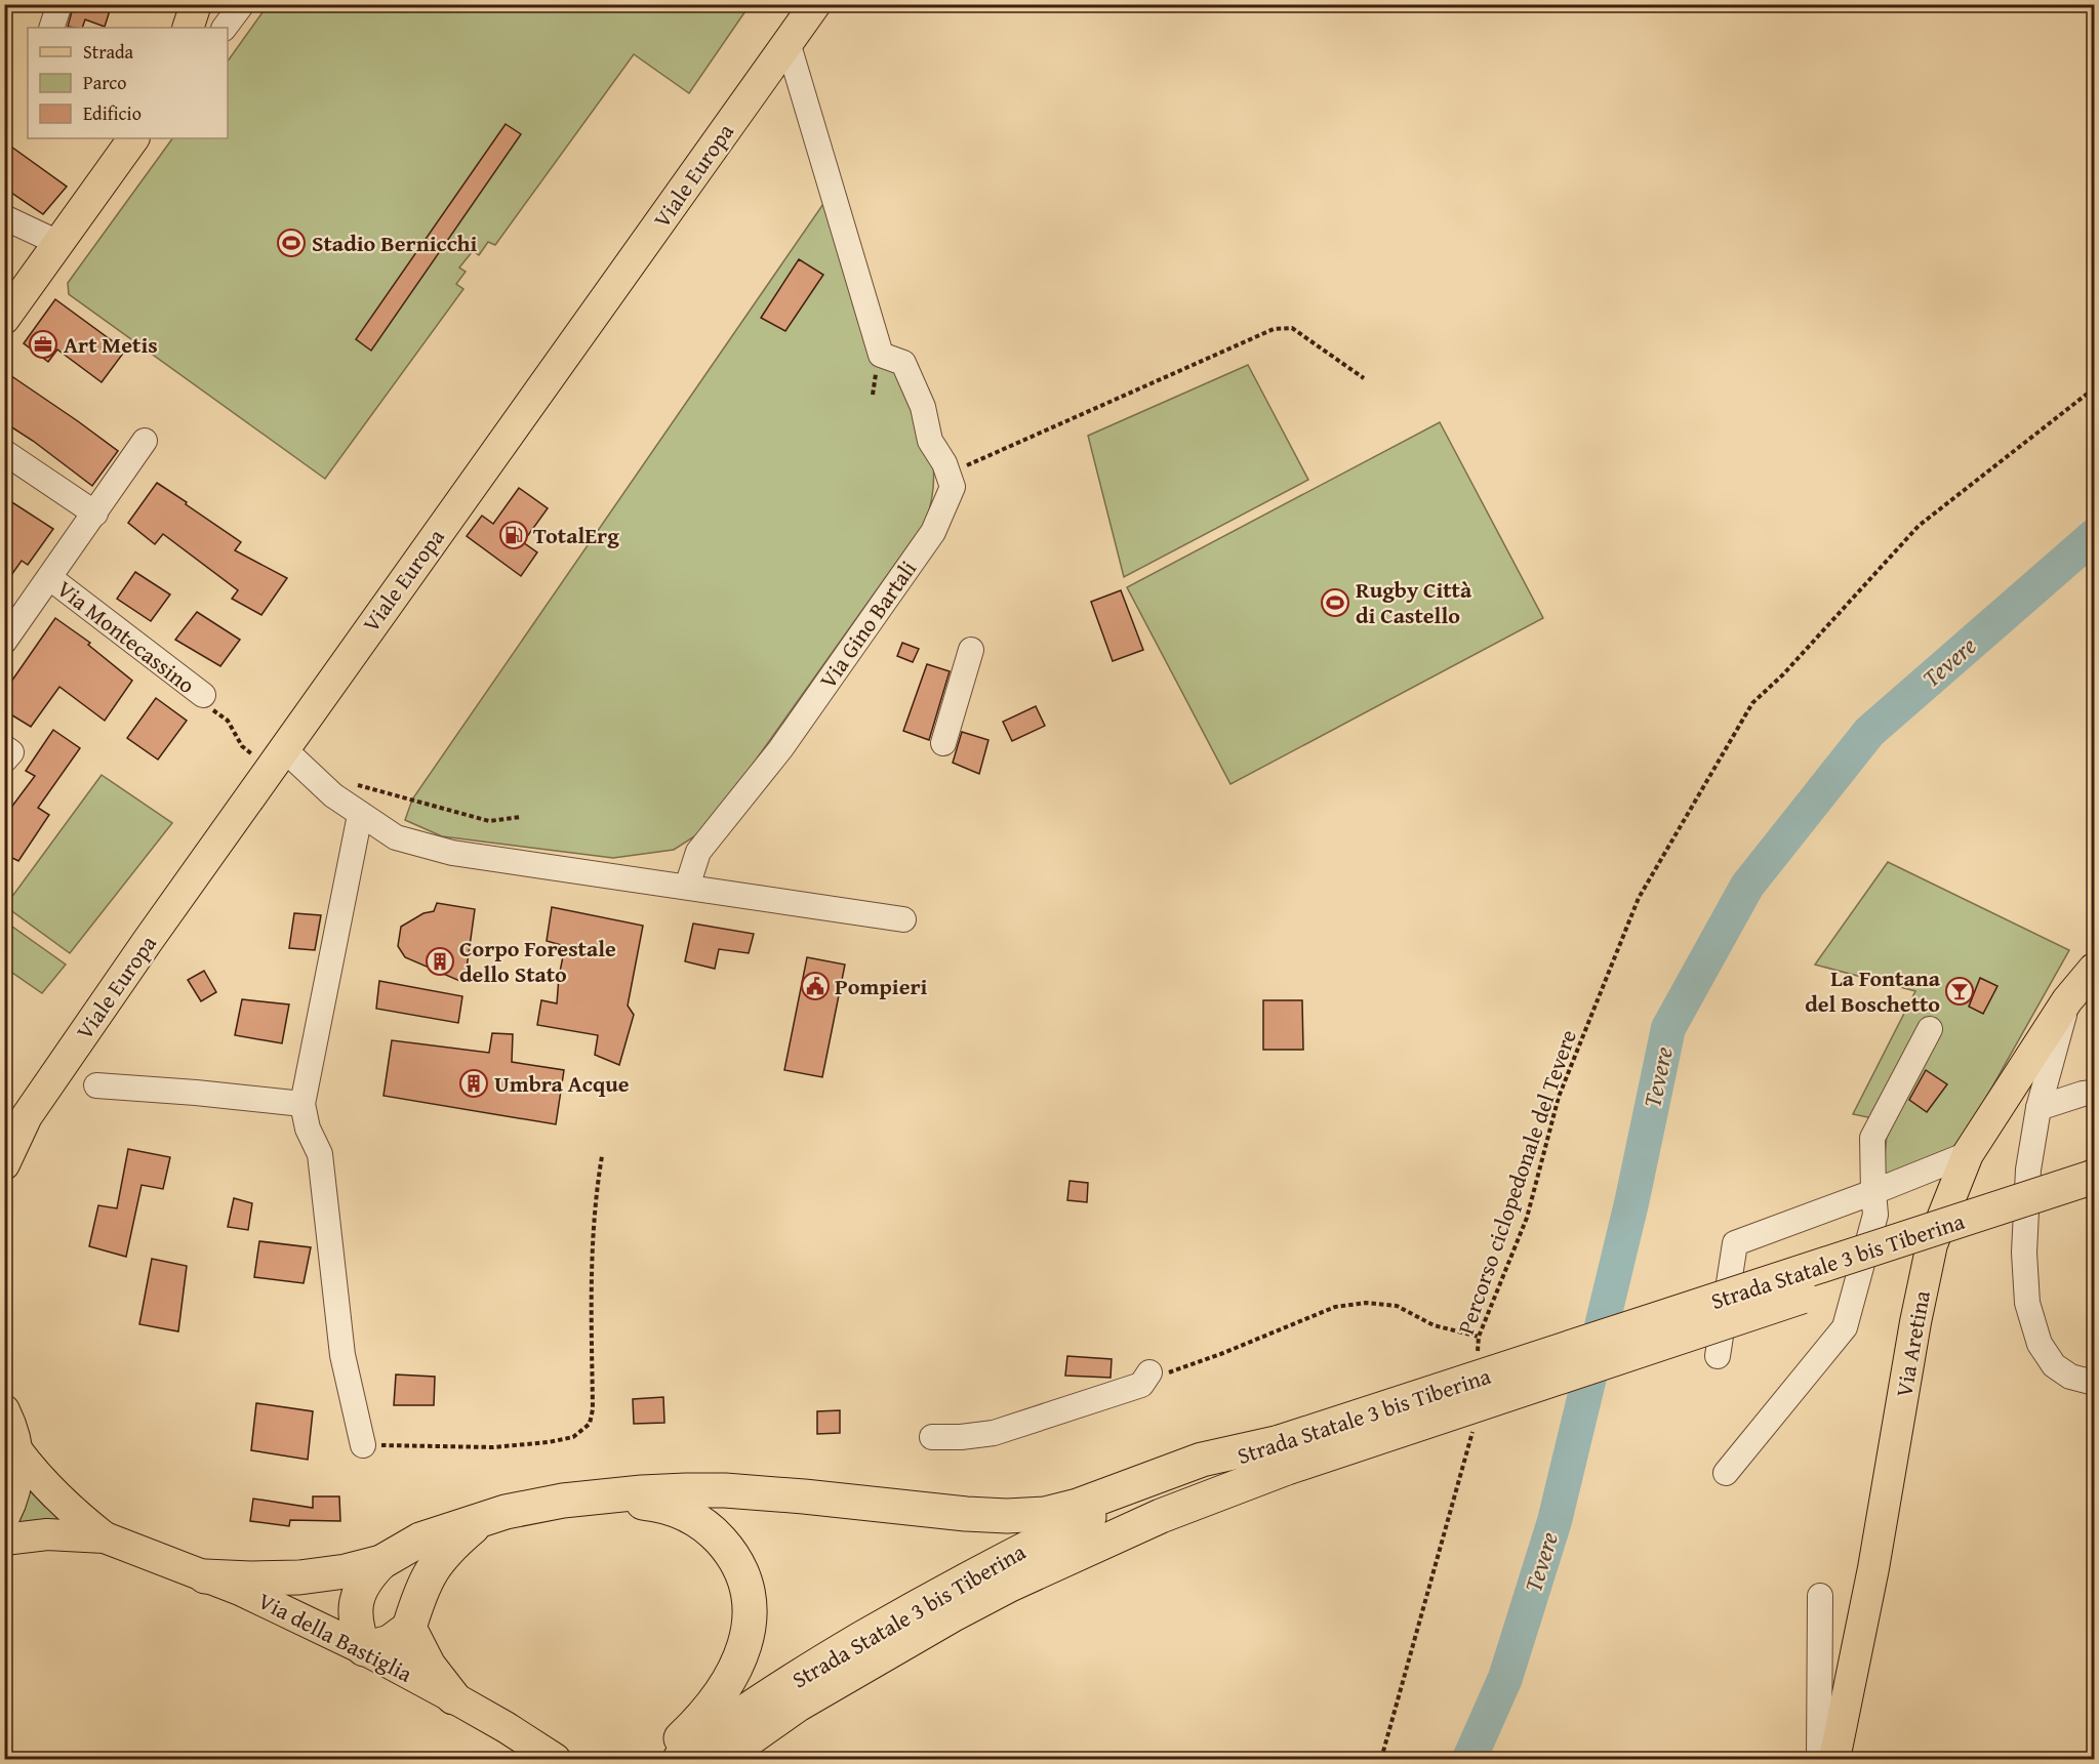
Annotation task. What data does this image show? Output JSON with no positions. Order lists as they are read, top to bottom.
{
  "streets": {
    "highway": ["Strada Statale 3 bis Tiberina"],
    "main road": ["Viale Europa", "Via Aretina", "Via della Bastiglia"],
    "street": ["Via Gino Bartali", "Via Montecassino"],
    "path": ["Percorso ciclopedonale del Tevere"]
  },
  "crossings": [
    ["Viale Europa", "Via Gino Bartali"]
  ],
  "water": ["Tevere"],
  "places": {
    "sports": ["Stadio Bernicchi", "Rugby Città di Castello"],
    "office": ["Art Metis"],
    "fuel station": ["TotalErg"],
    "building": ["Corpo Forestale dello Stato", "Umbra Acque"],
    "public building": ["Pompieri"],
    "bar": ["La Fontana del Boschetto"]
  },
  "legend": ["Strada", "Parco", "Edificio"]
}
